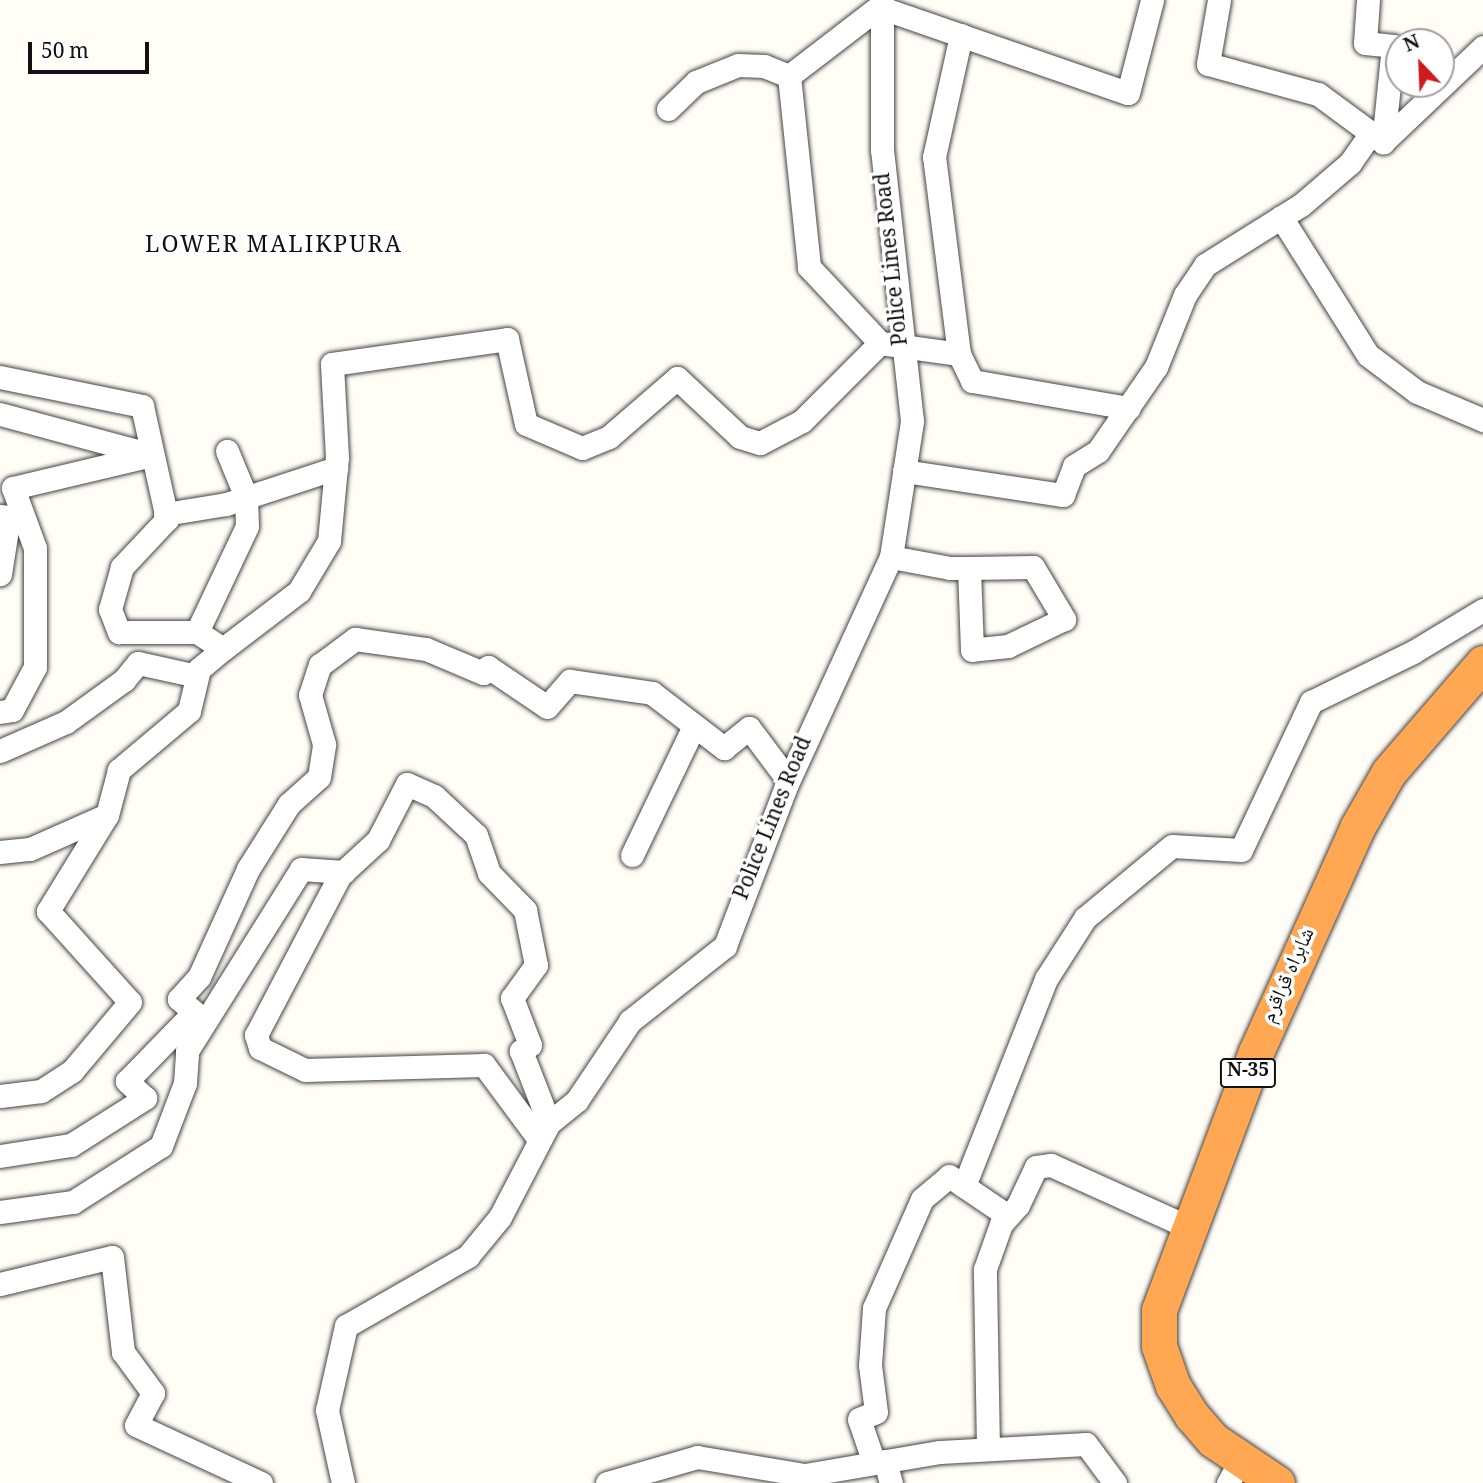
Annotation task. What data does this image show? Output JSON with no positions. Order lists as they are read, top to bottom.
{
  "streets": {
    "highway": ["شاہراہ قراقرم", "N-35"],
    "street": ["Police Lines Road"]
  },
  "districts": ["LOWER MALIKPURA"],
  "scale_bar": "50 m",
  "north": "top left"
}
